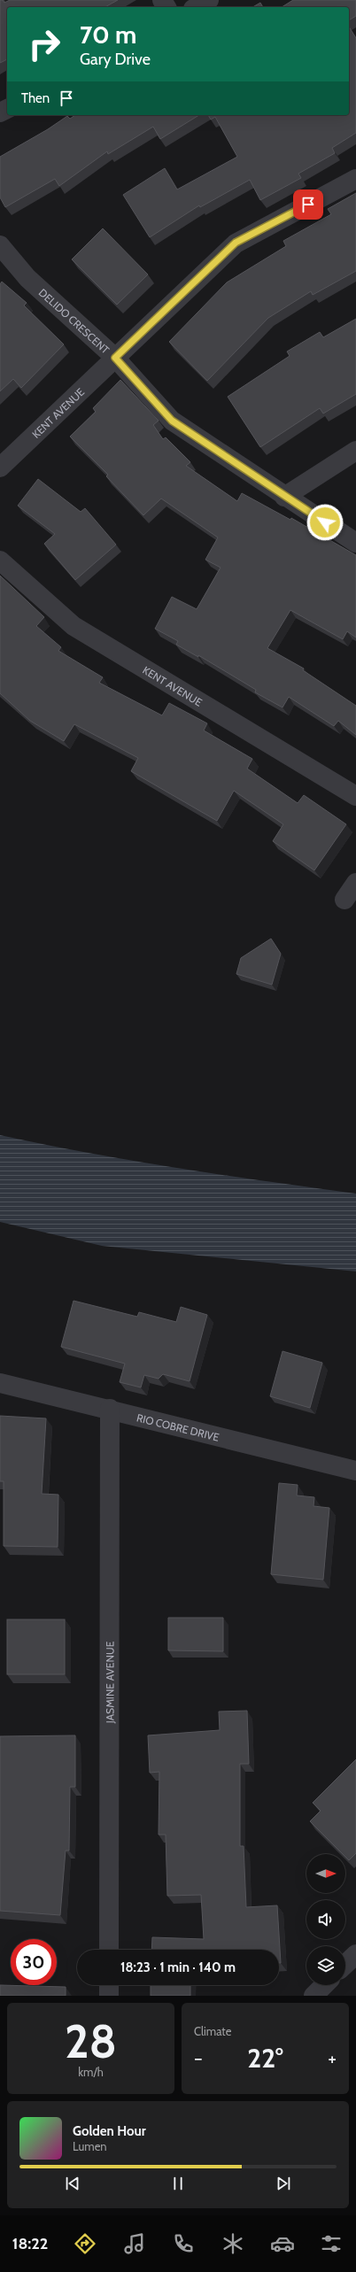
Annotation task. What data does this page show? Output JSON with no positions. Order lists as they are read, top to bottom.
{
  "streets": {
    "street": [
      "DELIDO CRESCENT",
      "KENT AVENUE",
      "RIO COBRE DRIVE",
      "JASMINE AVENUE"
    ]
  },
  "crossings": [
    ["DELIDO CRESCENT", "KENT AVENUE"],
    ["RIO COBRE DRIVE", "JASMINE AVENUE"]
  ],
  "north": "right",
  "page": {
    "turn": ["70 m", "Gary Drive"],
    "then": "Then",
    "limit": "30",
    "trip": "18:23 · 1 min · 140 m",
    "tile": [
      ["28", "km/h"],
      "Climate"
    ],
    "heat": ["−", "22°", "+"],
    "song": ["Golden Hour", "Lumen"],
    "tabs": "18:22"
  }
}
